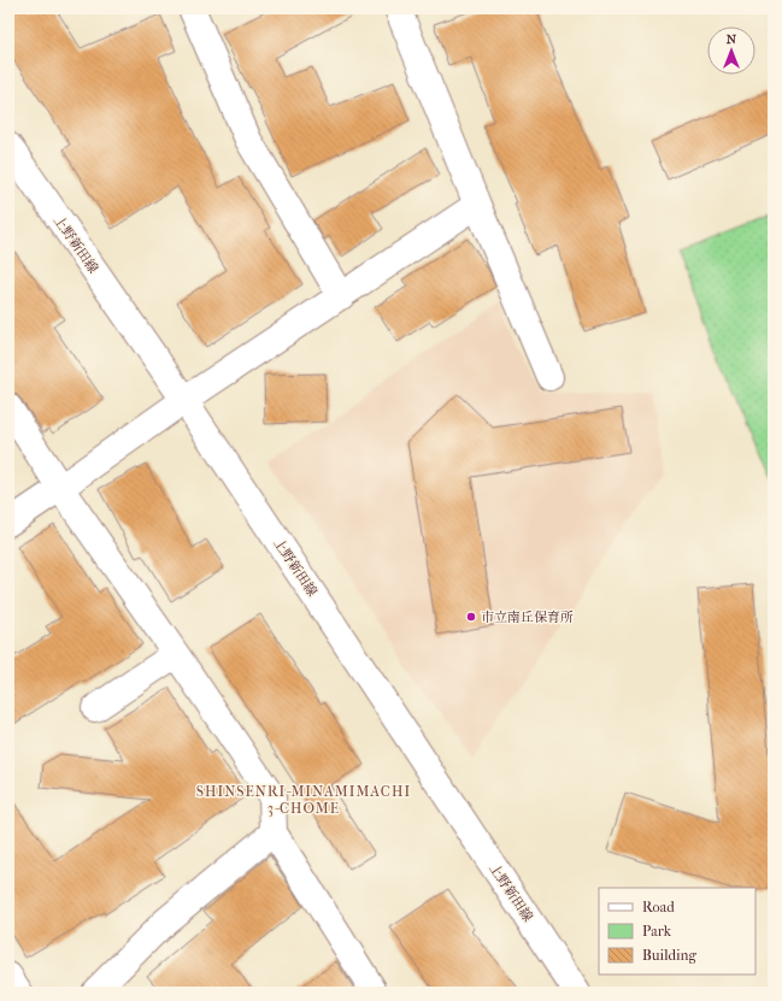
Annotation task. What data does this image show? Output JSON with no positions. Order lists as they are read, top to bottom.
{
  "streets": {
    "street": ["上野新田線"]
  },
  "districts": ["SHINSENRI-MINAMIMACHI 3-CHOME"],
  "places": ["市立南丘保育所"],
  "legend": ["Road", "Park", "Building"],
  "north": "top"
}
